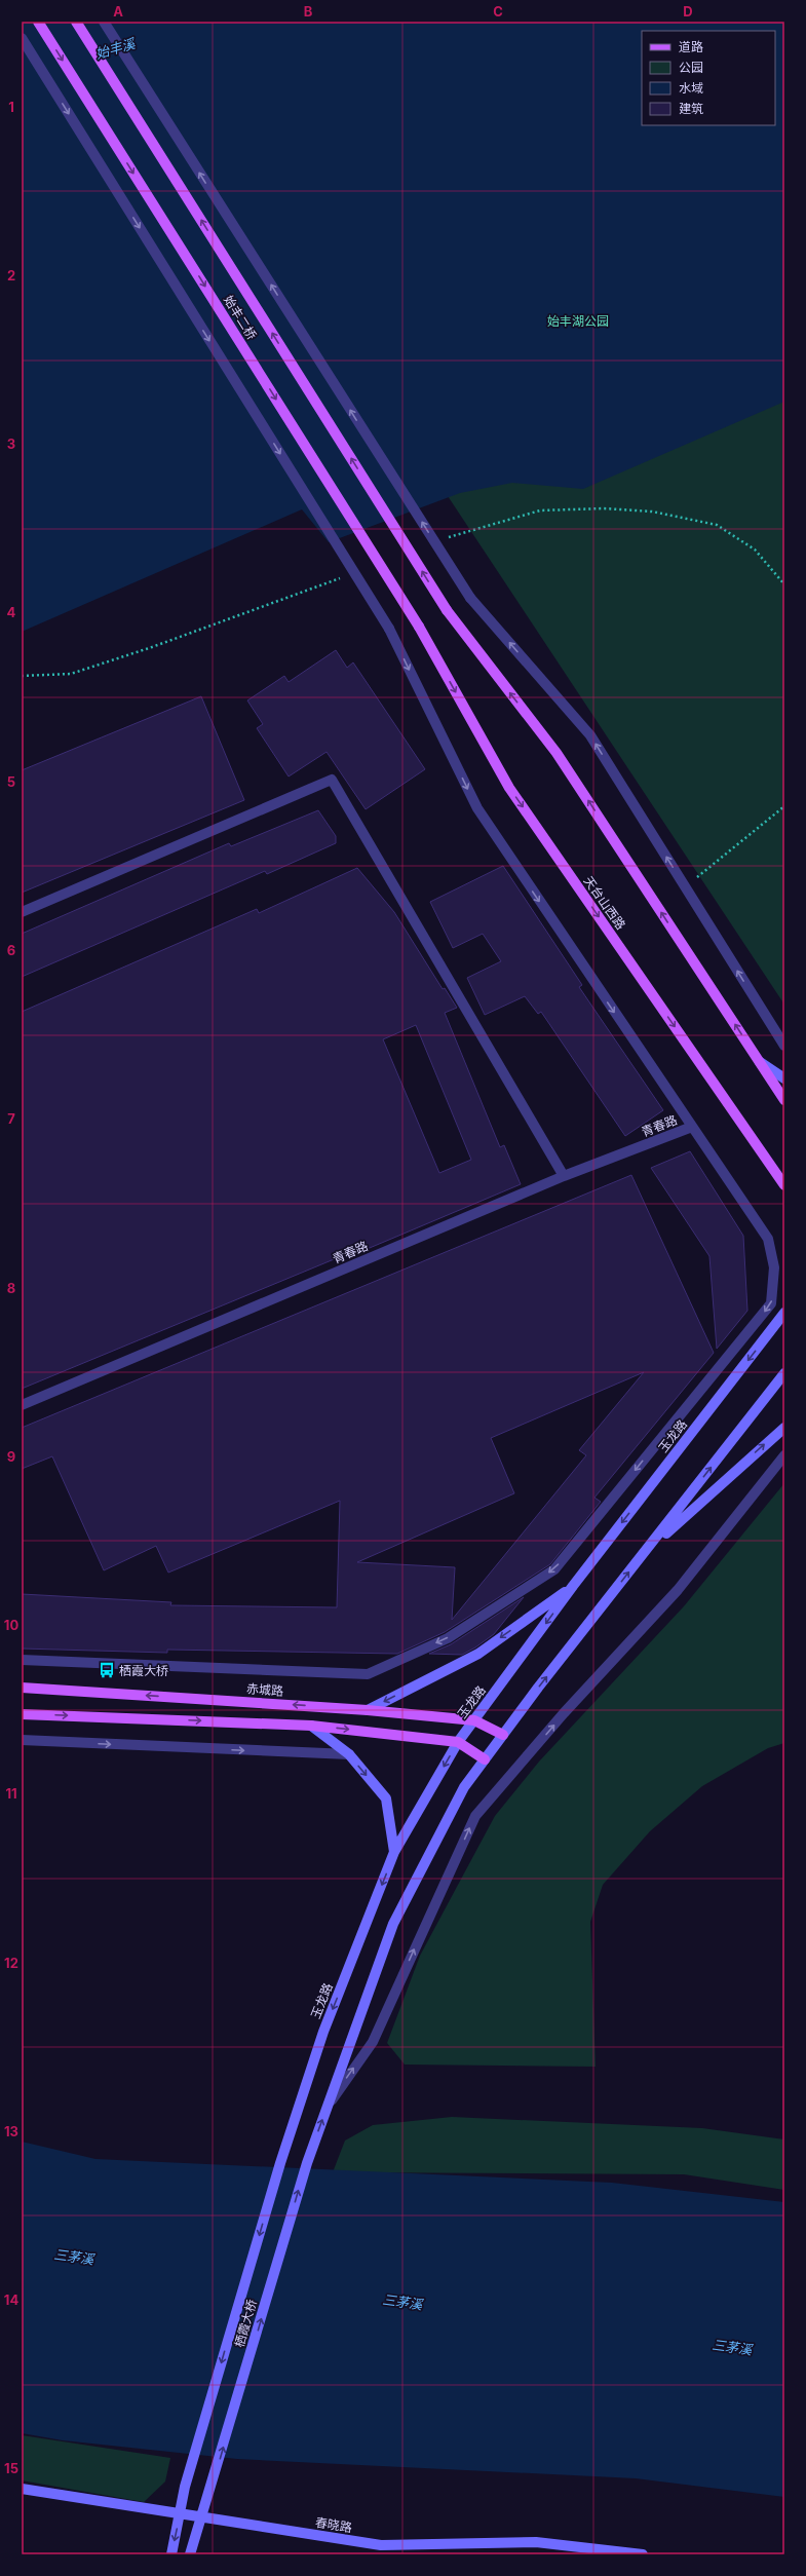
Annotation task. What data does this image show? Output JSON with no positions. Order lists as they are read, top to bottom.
{
  "streets": {
    "main road": [
      "始丰二桥",
      "天台山西路",
      "玉龙路",
      "赤城路",
      "栖霞大桥",
      "春晓路"
    ],
    "lane": ["青春路"]
  },
  "crossings": [
    ["始丰二桥", "天台山西路"],
    ["玉龙路", "赤城路"],
    ["玉龙路", "栖霞大桥"],
    ["栖霞大桥", "春晓路"]
  ],
  "one_way": ["天台山西路"],
  "water": ["始丰溪", "三茅溪"],
  "parks": ["始丰湖公园"],
  "places": {
    "bus stop": ["栖霞大桥"]
  },
  "legend": [
    "道路",
    "公园",
    "水域",
    "建筑"
  ],
  "grid": {
    "columns": [
      "A",
      "B",
      "C",
      "D"
    ],
    "rows": [
      "1",
      "2",
      "3",
      "4",
      "5",
      "6",
      "7",
      "8",
      "9",
      "10",
      "11",
      "12",
      "13",
      "14",
      "15"
    ]
  }
}
